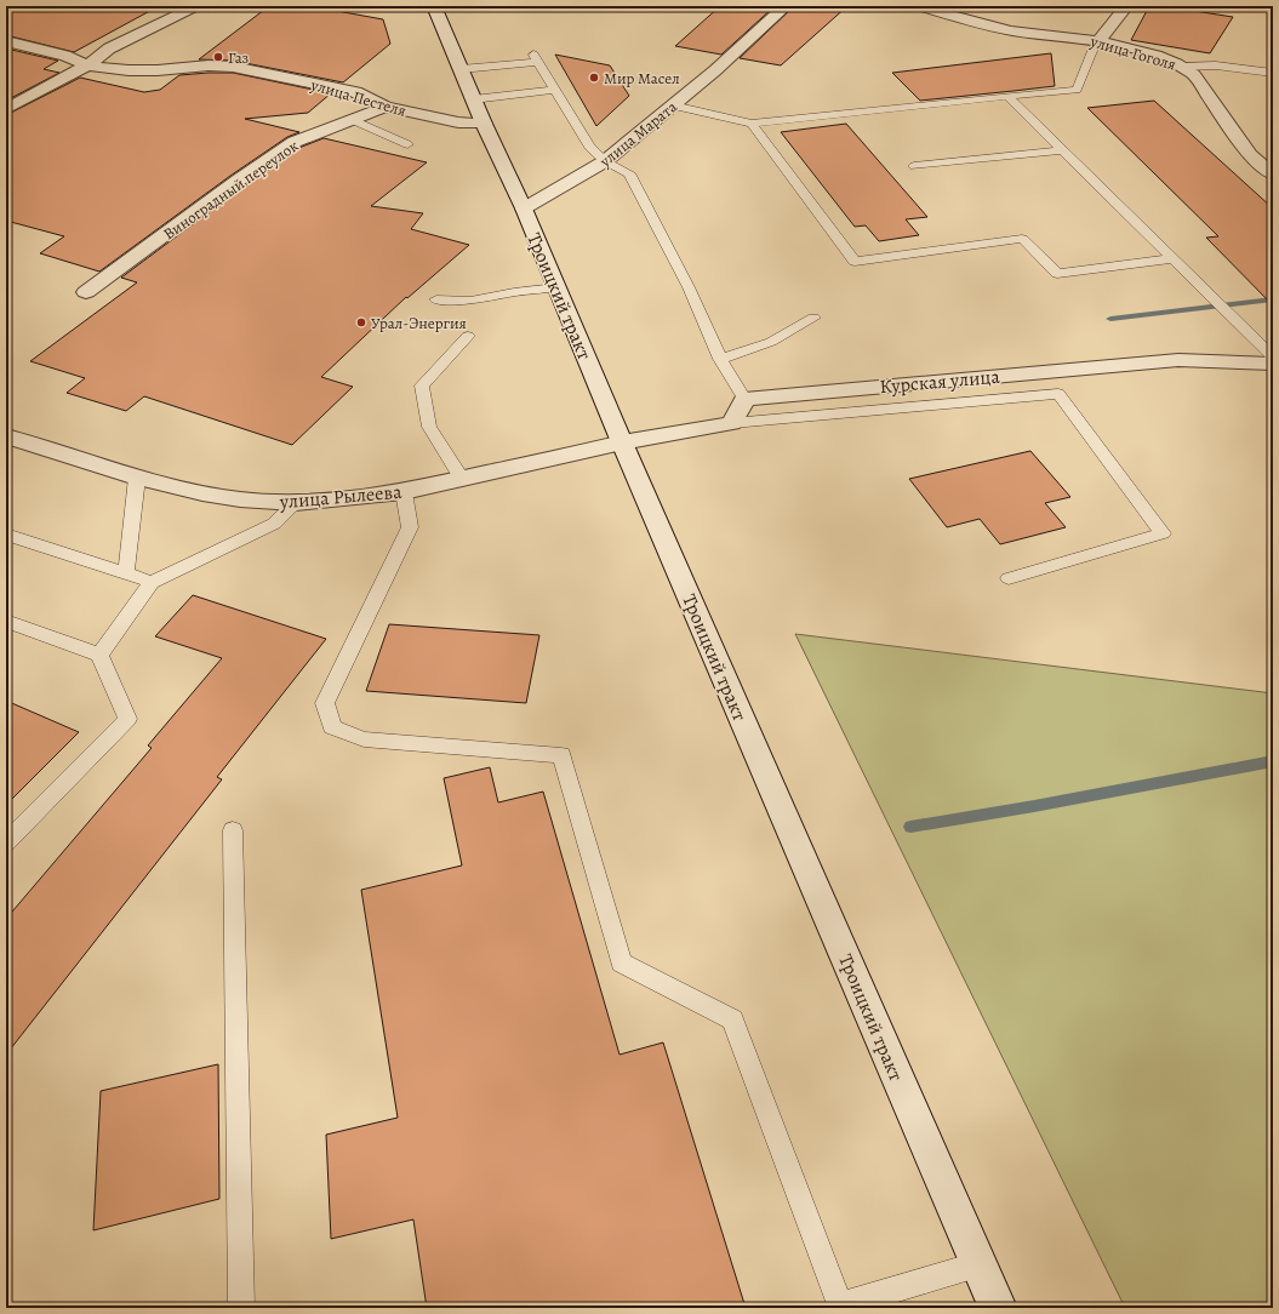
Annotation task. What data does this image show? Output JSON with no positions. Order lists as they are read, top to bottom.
{
  "streets": {
    "street": [
      "улица Гоголя",
      "улица Пестеля",
      "улица Марата",
      "Виноградный переулок",
      "Троицкий тракт",
      "Курская улица",
      "улица Рылеева"
    ]
  },
  "crossings": [
    ["улица Пестеля", "Виноградный переулок"],
    ["улица Пестеля", "Троицкий тракт"],
    ["улица Марата", "Троицкий тракт"],
    ["Троицкий тракт", "улица Рылеева"]
  ],
  "places": ["Газ", "Мир Масел", "Урал-Энергия"]
}
